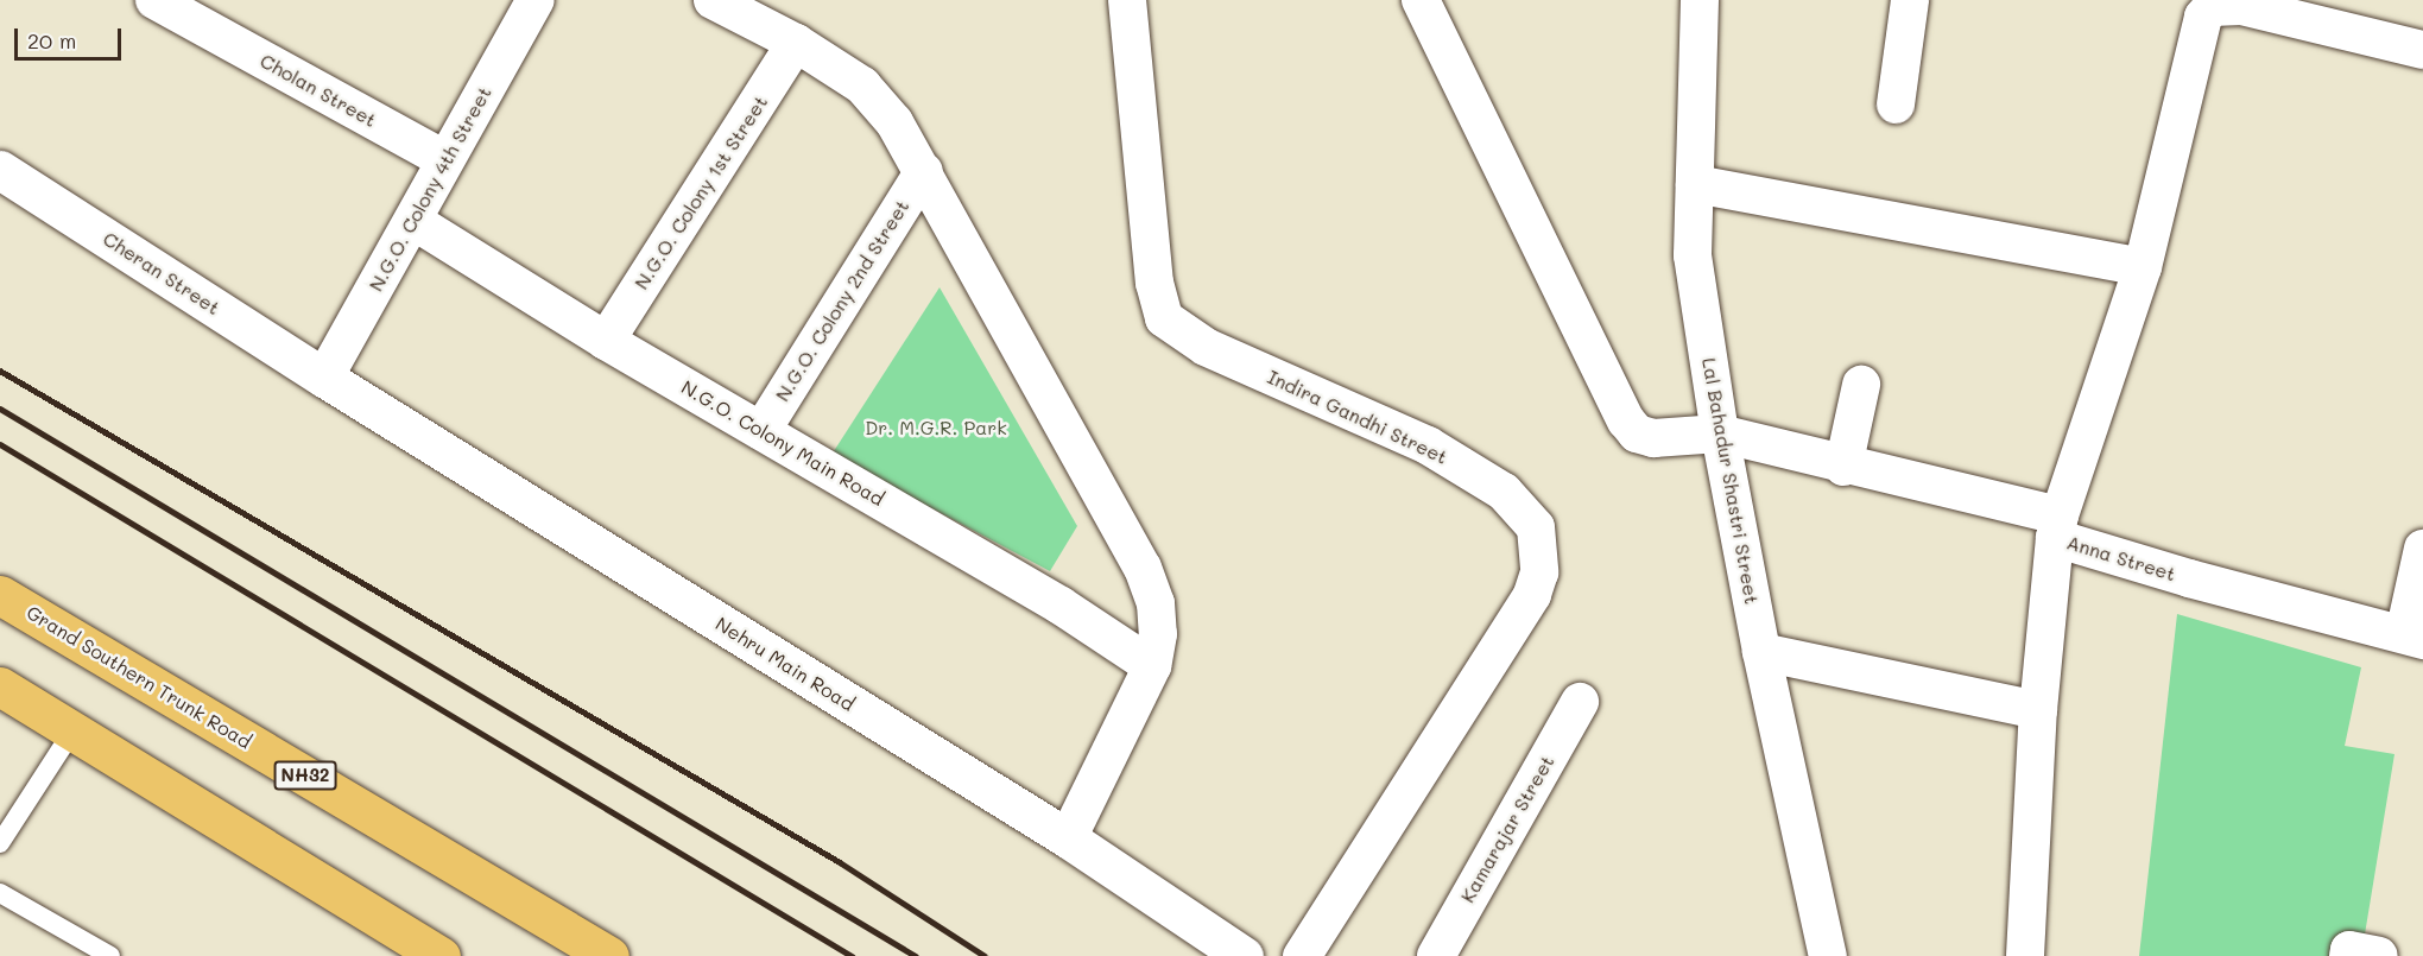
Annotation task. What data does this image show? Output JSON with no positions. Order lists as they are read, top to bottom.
{
  "streets": {
    "highway": ["Grand Southern Trunk Road", "NH32"],
    "street": [
      "Cholan Street",
      "N.G.O. Colony 4th Street",
      "N.G.O. Colony 1st Street",
      "Cheran Street",
      "N.G.O. Colony 2nd Street",
      "Indira Gandhi Street",
      "N.G.O. Colony Main Road",
      "Lal Bahadur Shastri Street",
      "Anna Street",
      "Nehru Main Road",
      "Kamarajar Street"
    ]
  },
  "crossings": [
    ["Cholan Street", "N.G.O. Colony 4th Street"],
    ["N.G.O. Colony 4th Street", "Cheran Street"],
    ["N.G.O. Colony 4th Street", "N.G.O. Colony Main Road"],
    ["N.G.O. Colony 4th Street", "Nehru Main Road"],
    ["N.G.O. Colony 1st Street", "N.G.O. Colony Main Road"],
    ["Cheran Street", "Nehru Main Road"],
    ["N.G.O. Colony 2nd Street", "N.G.O. Colony Main Road"],
    ["Lal Bahadur Shastri Street", "Anna Street"]
  ],
  "parks": ["Dr. M.G.R. Park"],
  "scale_bar": "20 m"
}
